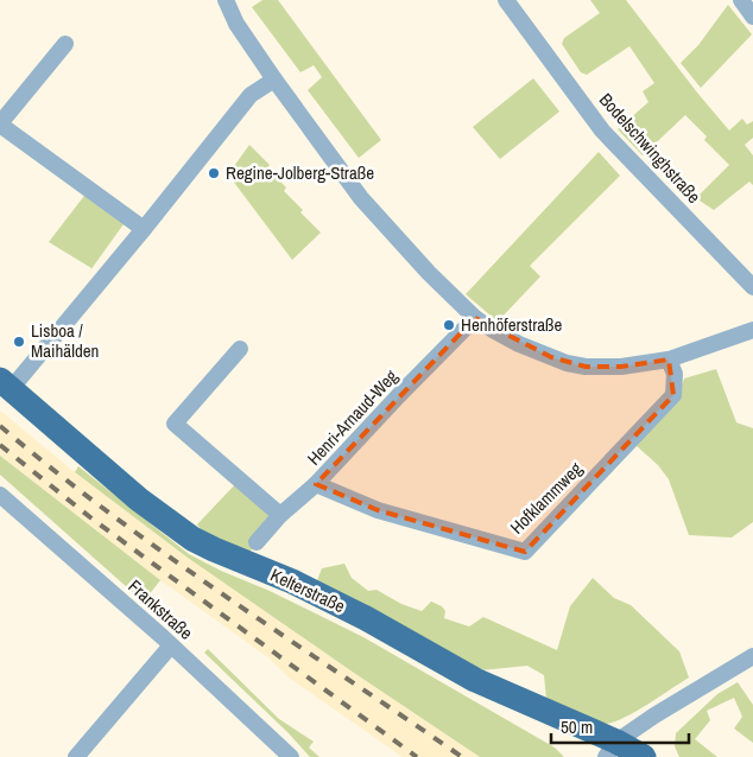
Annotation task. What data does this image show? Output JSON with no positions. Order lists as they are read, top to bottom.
{
  "streets": {
    "main road": ["Kelterstraße"],
    "street": [
      "Bodelschwinghstraße",
      "Henri-Arnaud-Weg",
      "Hofklammweg",
      "Frankstraße"
    ]
  },
  "crossings": [
    ["Henri-Arnaud-Weg", "Hofklammweg"]
  ],
  "places": ["Regine-Jolberg-Straße", "Henhöferstraße", "Lisboa / Maihälden"],
  "scale_bar": "50 m"
}
